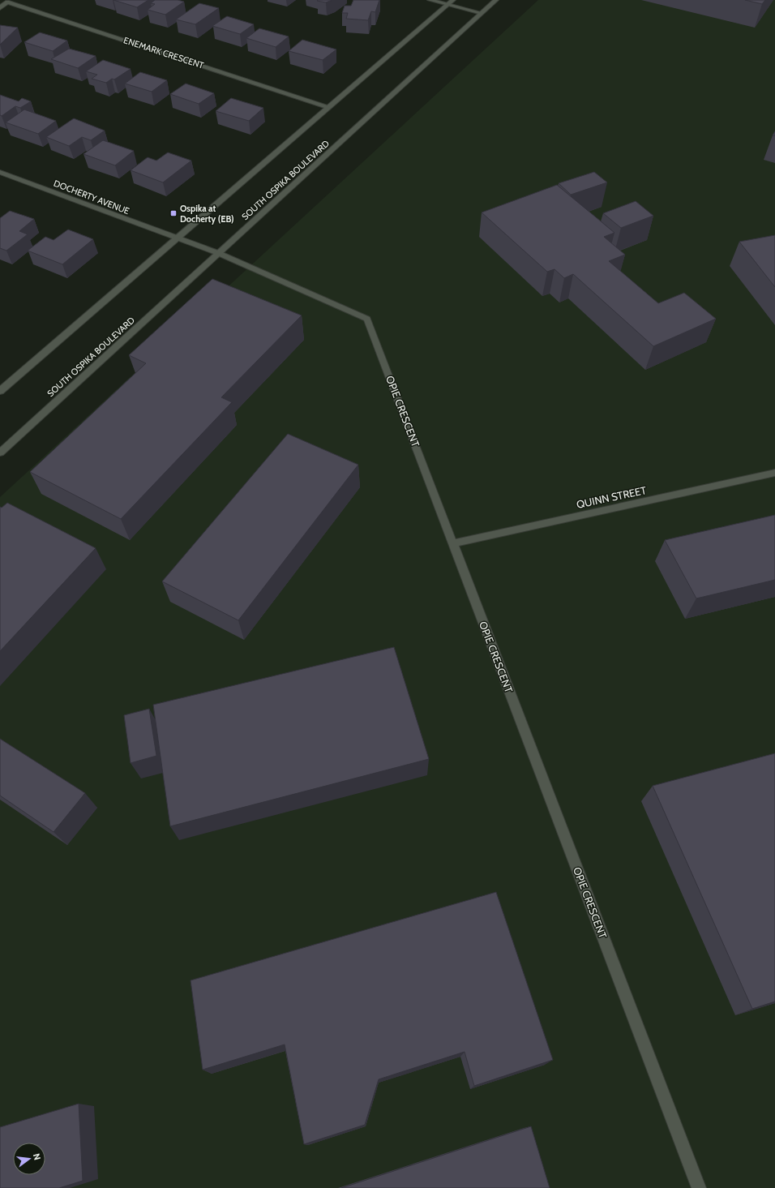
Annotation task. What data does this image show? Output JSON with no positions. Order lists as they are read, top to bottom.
{
  "streets": {
    "street": [
      "ENEMARK CRESCENT",
      "SOUTH OSPIKA BOULEVARD",
      "DOCHERTY AVENUE",
      "OPIE CRESCENT",
      "QUINN STREET"
    ]
  },
  "crossings": [
    ["SOUTH OSPIKA BOULEVARD", "OPIE CRESCENT"],
    ["DOCHERTY AVENUE", "OPIE CRESCENT"],
    ["OPIE CRESCENT", "QUINN STREET"]
  ],
  "places": {
    "transit": ["Ospika at Docherty (EB)"]
  },
  "north": "right"
}
